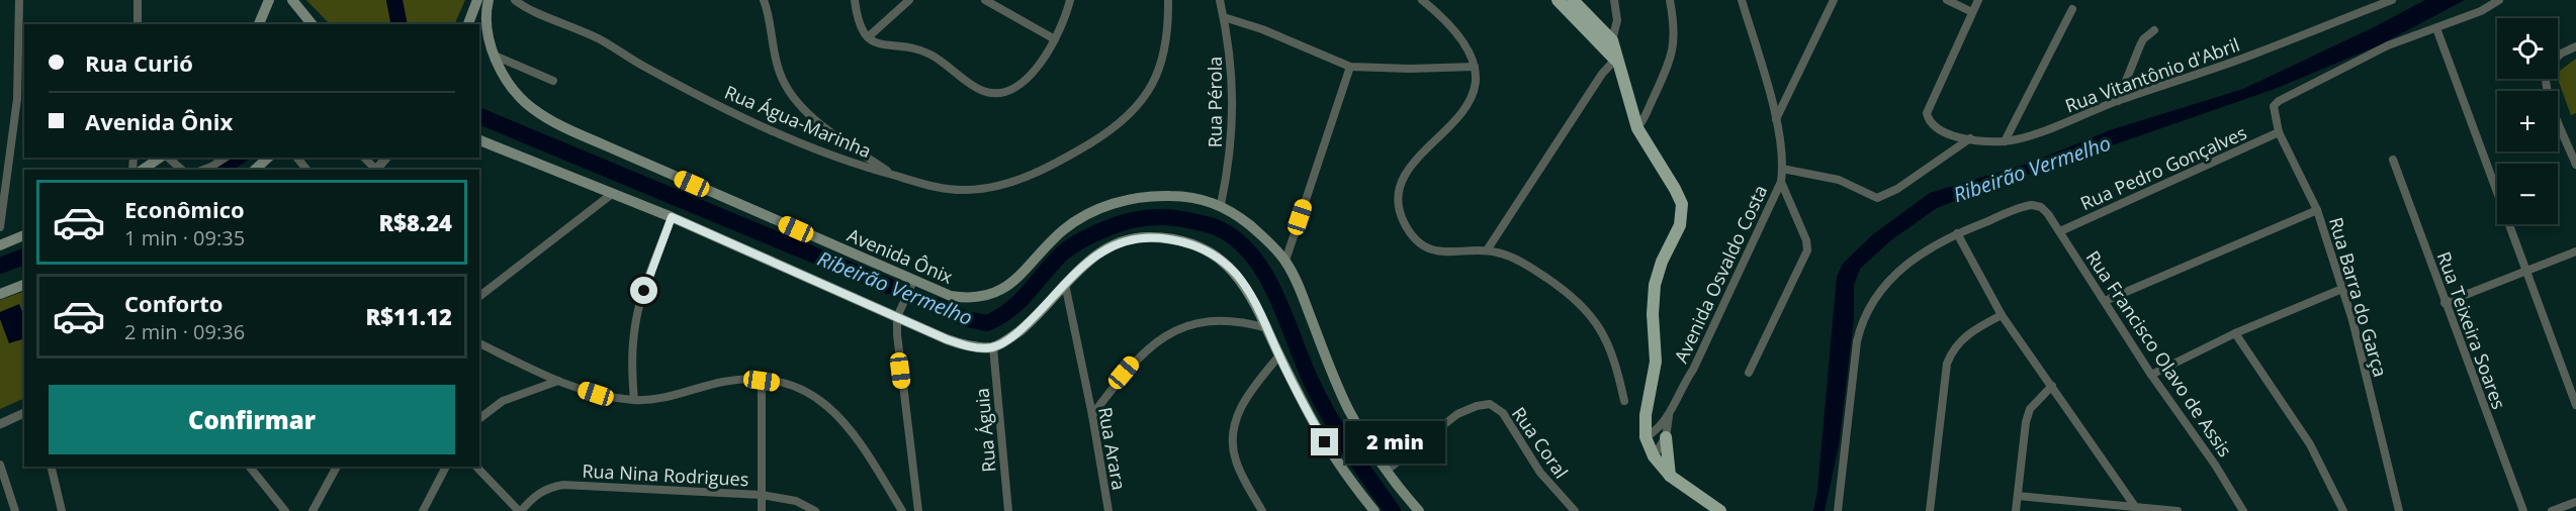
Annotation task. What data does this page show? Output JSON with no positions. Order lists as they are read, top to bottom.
{
  "streets": {
    "main road": ["Avenida Ônix"],
    "street": [
      "Rua Vitantônio d'Abril",
      "Rua Pérola",
      "Rua Água-Marinha",
      "Rua Pedro Gonçalves",
      "Avenida Osvaldo Costa",
      "Rua Barra do Garça",
      "Rua Teixeira Soares",
      "Rua Francisco Olavo de Assis",
      "Rua Águia",
      "Rua Coral",
      "Rua Arara",
      "Rua Nina Rodrigues"
    ]
  },
  "crossings": [
    ["Rua Pérola", "Avenida Ônix"],
    ["Rua Pedro Gonçalves", "Rua Barra do Garça"],
    ["Rua Pedro Gonçalves", "Rua Francisco Olavo de Assis"],
    ["Avenida Ônix", "Rua Coral"]
  ],
  "water": ["Ribeirão Vermelho"],
  "page": {
    "map_buttons": ["+", "−"],
    "banner": ["Rua Curió", "Avenida Ônix"],
    "list": [
      {
        "name": "Econômico",
        "note": "1 min · 09:35",
        "value": "R$8.24"
      },
      {
        "name": "Conforto",
        "note": "2 min · 09:36",
        "value": "R$11.12"
      }
    ],
    "buttons": "Confirmar",
    "bubble": "2 min"
  }
}
